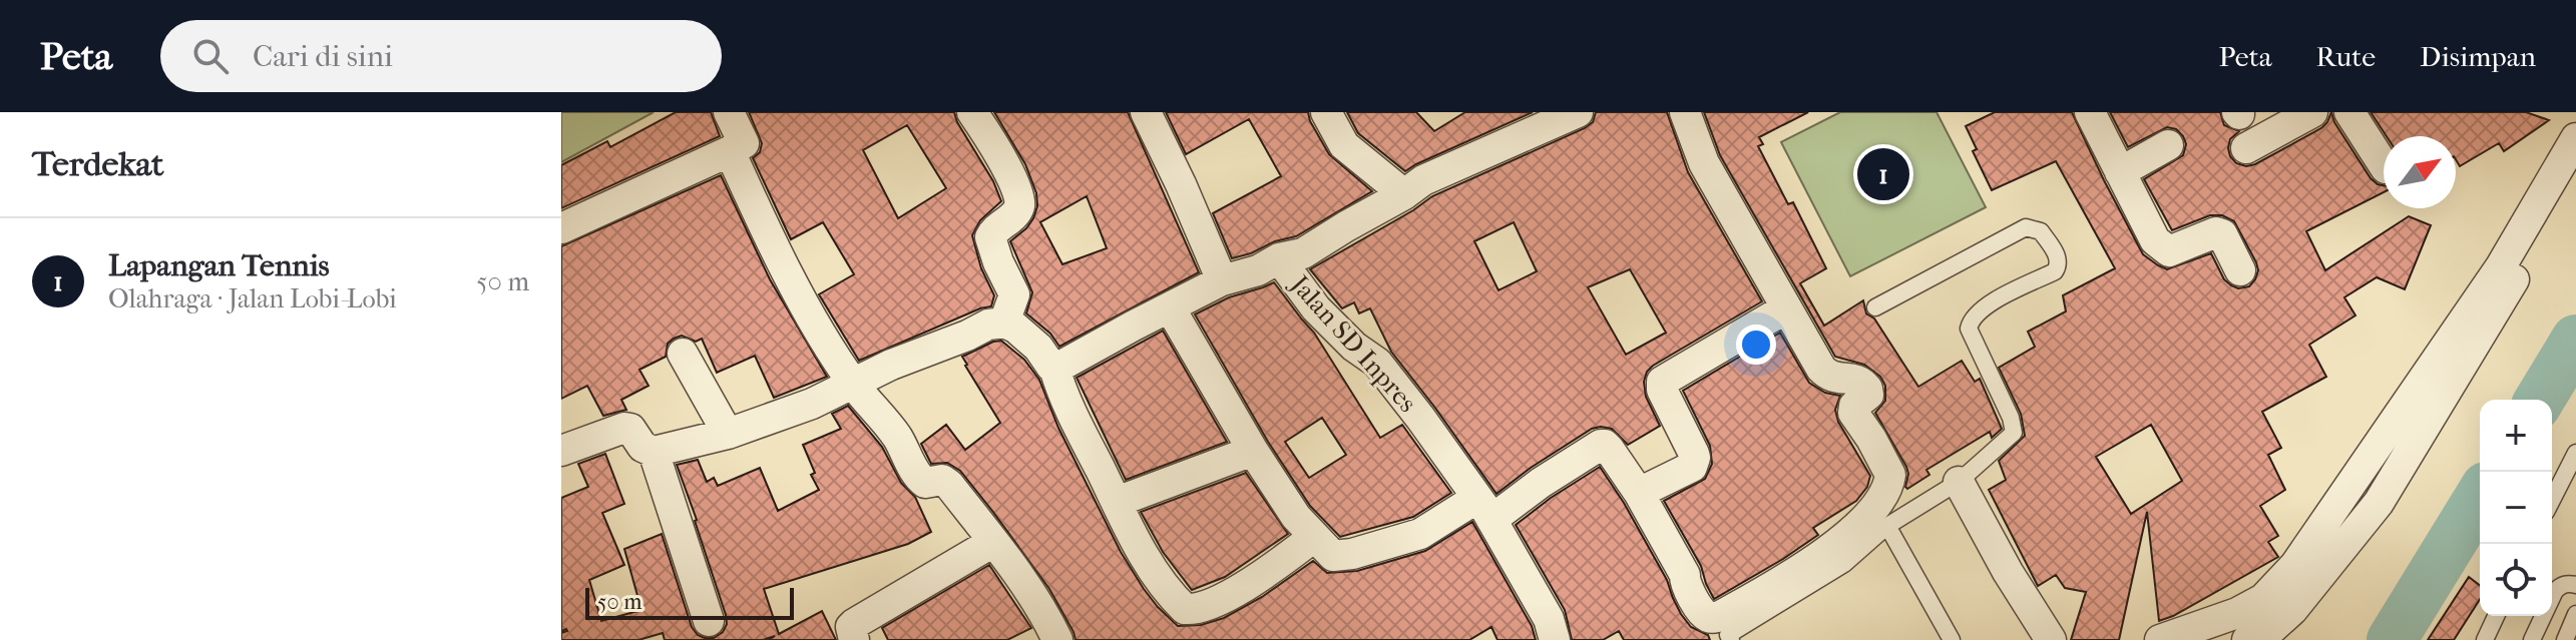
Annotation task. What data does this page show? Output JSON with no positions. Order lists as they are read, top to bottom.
{
  "streets": {
    "street": ["Jalan SD Inpres"]
  },
  "scale_bar": "50 m",
  "north": "top right",
  "page": {
    "header": "Peta",
    "search": "Cari di sini",
    "nav": ["Peta", "Rute", "Disimpan"],
    "heading": "Terdekat",
    "pins": "1",
    "list": [
      {
        "mark": "1",
        "name": "Lapangan Tennis",
        "note": "Olahraga · Jalan Lobi-Lobi",
        "value": "50 m"
      }
    ],
    "map_buttons": ["+", "−"],
    "scale": "50 m"
  }
}
